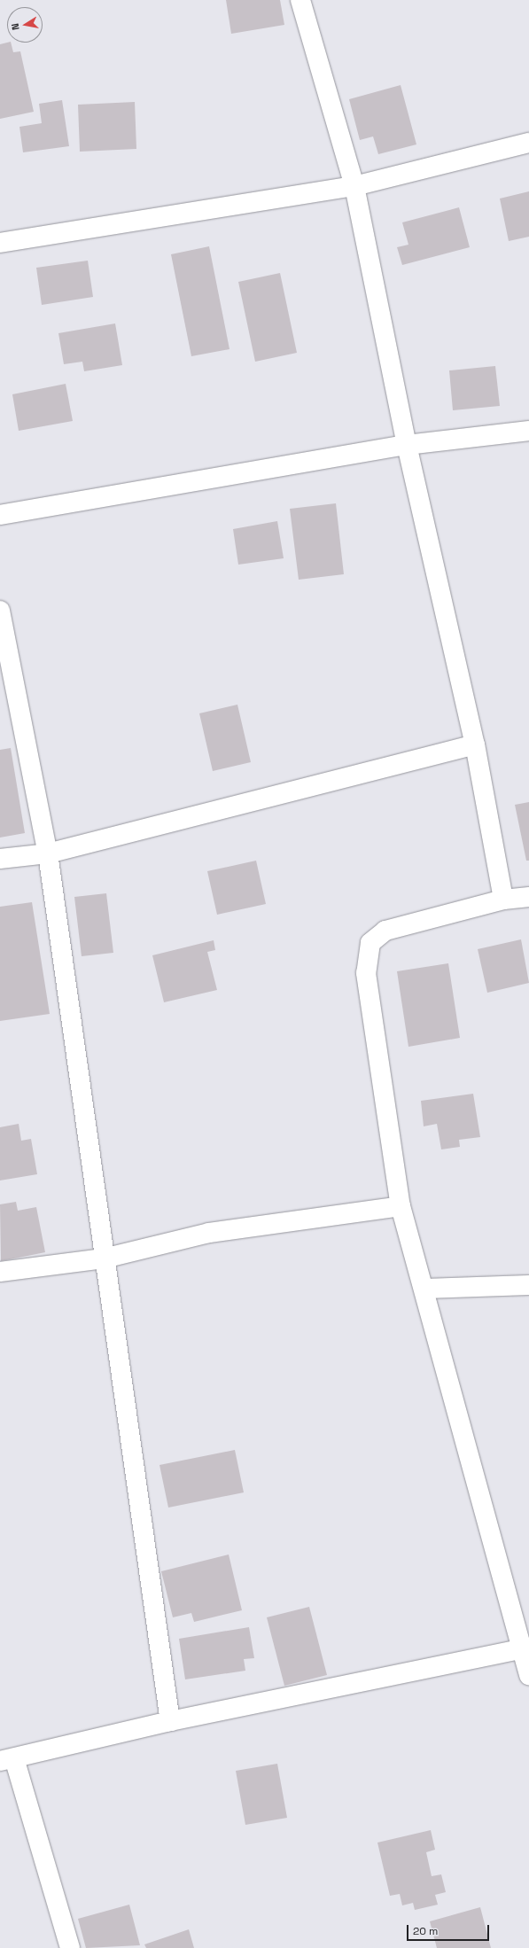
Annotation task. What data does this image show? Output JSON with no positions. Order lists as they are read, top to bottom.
{
  "scale_bar": "20 m",
  "north": "left"
}
